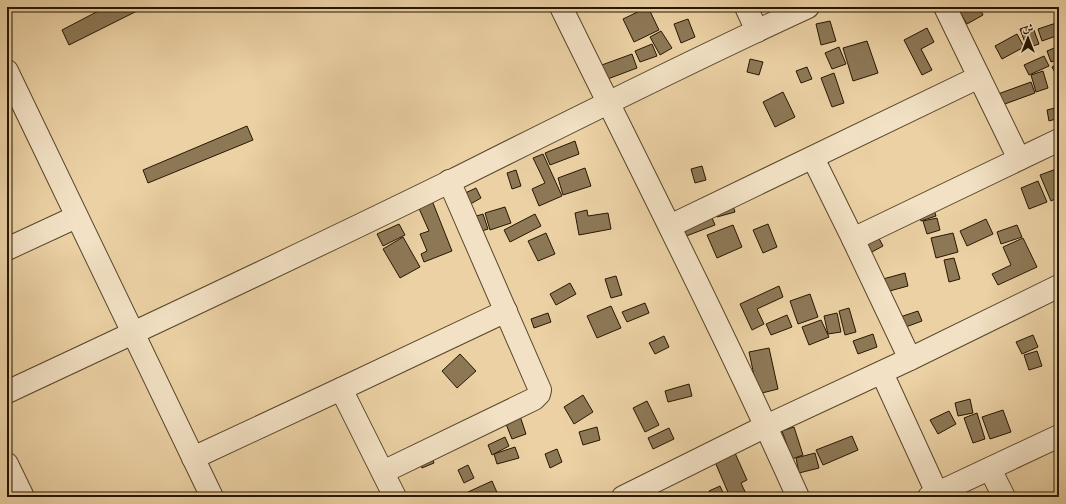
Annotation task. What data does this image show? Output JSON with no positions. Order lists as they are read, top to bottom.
{
  "north": "top"
}
